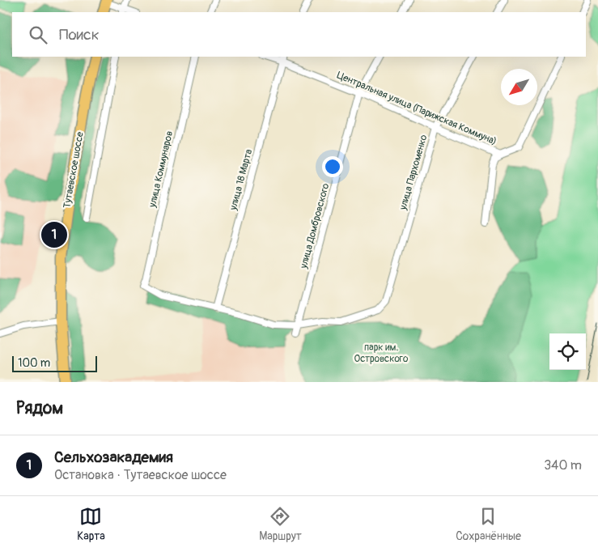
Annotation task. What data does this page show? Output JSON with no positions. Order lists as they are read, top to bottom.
{
  "streets": {
    "main road": ["Тутаевское шоссе"],
    "street": [
      "Центральная улица (Парижская Коммуна)",
      "улица Коммунаров",
      "улица Пархоменко",
      "улица 18 Марта",
      "улица Домбровского"
    ]
  },
  "crossings": [
    ["Центральная улица (Парижская Коммуна)", "улица Пархоменко"],
    ["Центральная улица (Парижская Коммуна)", "улица 18 Марта"],
    ["Центральная улица (Парижская Коммуна)", "улица Домбровского"],
    ["улица Коммунаров", "улица 18 Марта"],
    ["улица Пархоменко", "улица Домбровского"]
  ],
  "parks": ["парк им. Островского"],
  "scale_bar": "100 m",
  "north": "bottom left",
  "page": {
    "search": "Поиск",
    "pins": "1",
    "scale": "100 m",
    "heading": "Рядом",
    "list": [
      {
        "mark": "1",
        "name": "Сельхозакадемия",
        "note": "Остановка · Тутаевское шоссе",
        "value": "340 m"
      }
    ],
    "nav": ["Карта", "Маршрут", "Сохранённые"]
  }
}
